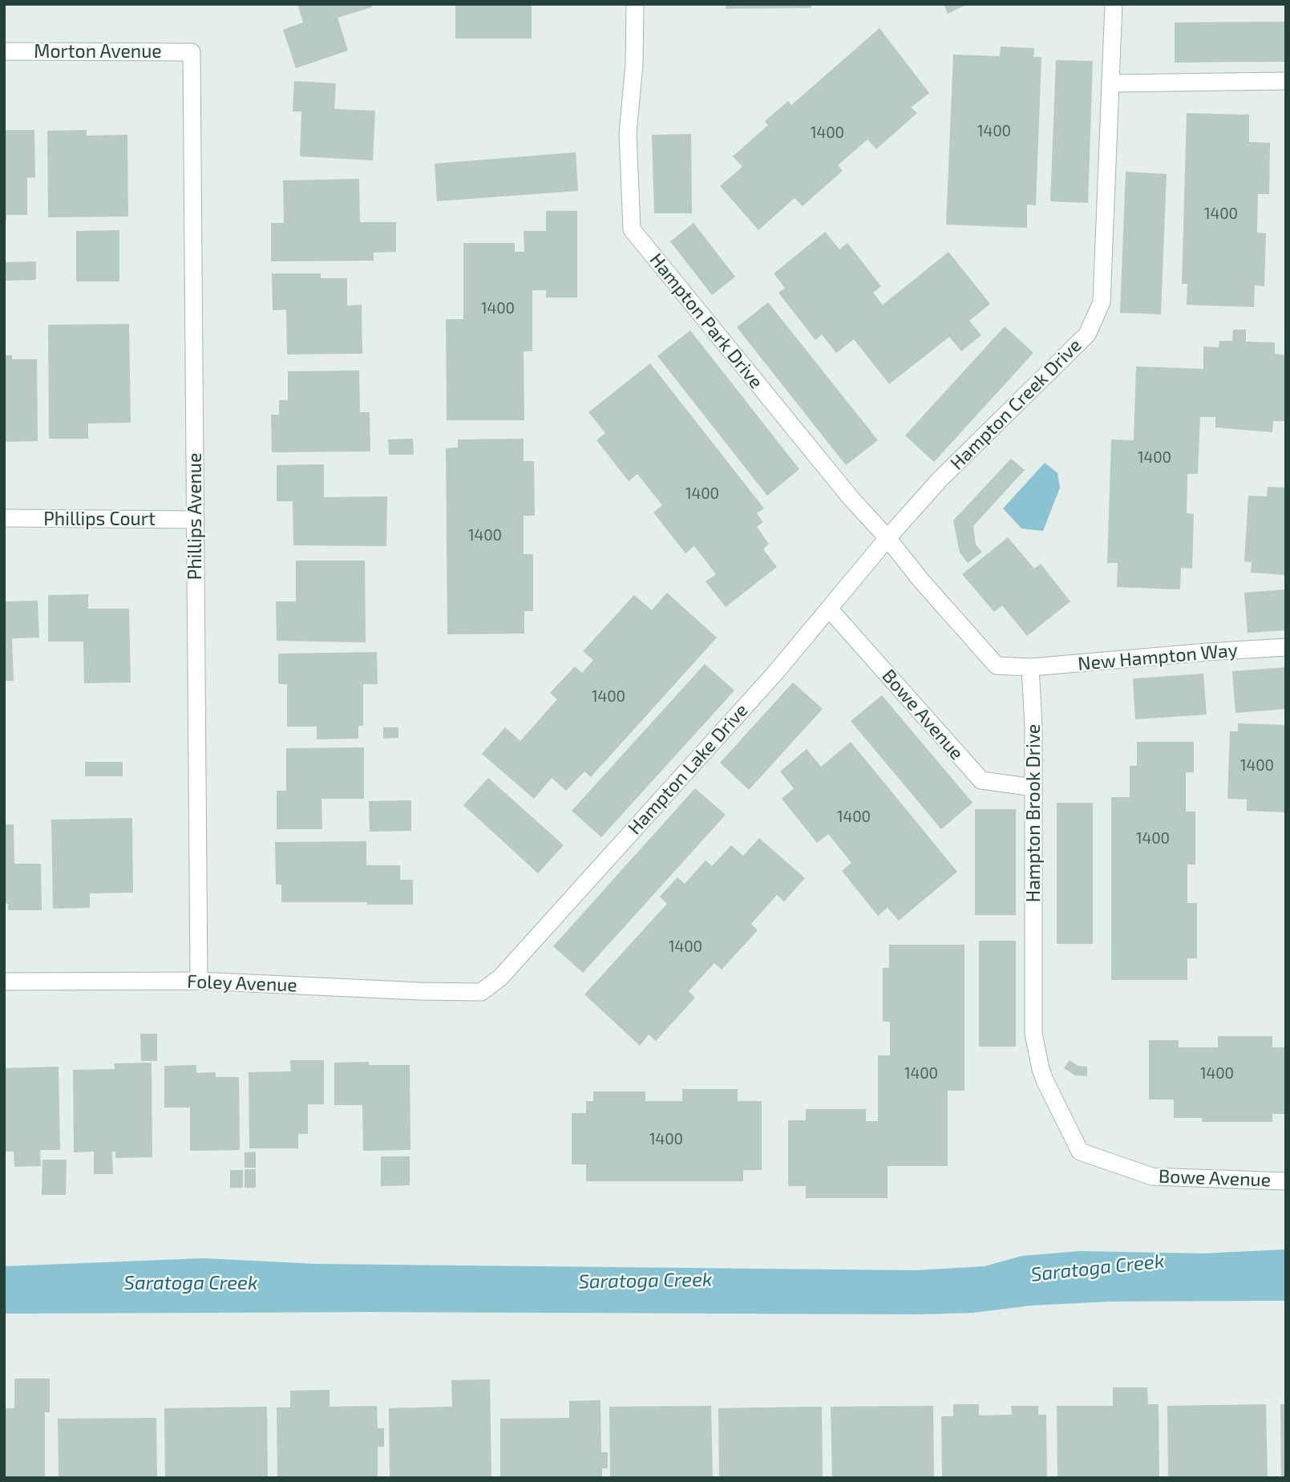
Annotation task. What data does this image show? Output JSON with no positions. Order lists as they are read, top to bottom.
{
  "streets": {
    "street": [
      "Morton Avenue",
      "Hampton Park Drive",
      "Hampton Creek Drive",
      "Phillips Avenue",
      "Phillips Court",
      "New Hampton Way",
      "Bowe Avenue",
      "Hampton Lake Drive",
      "Hampton Brook Drive",
      "Foley Avenue"
    ]
  },
  "crossings": [
    ["Morton Avenue", "Phillips Avenue"],
    ["Hampton Park Drive", "Hampton Creek Drive"],
    ["Hampton Park Drive", "Hampton Lake Drive"],
    ["Hampton Creek Drive", "Hampton Lake Drive"],
    ["Phillips Avenue", "Phillips Court"],
    ["Phillips Avenue", "Foley Avenue"],
    ["New Hampton Way", "Hampton Brook Drive"],
    ["Bowe Avenue", "Hampton Lake Drive"],
    ["Bowe Avenue", "Hampton Brook Drive"],
    ["Hampton Lake Drive", "Foley Avenue"]
  ],
  "water": ["Saratoga Creek"],
  "house_numbers": [
    "1400",
    "1400",
    "1400",
    "1400",
    "1400",
    "1400",
    "1400",
    "1400",
    "1400",
    "1400",
    "1400",
    "1400",
    "1400",
    "1400",
    "1400"
  ]
}
